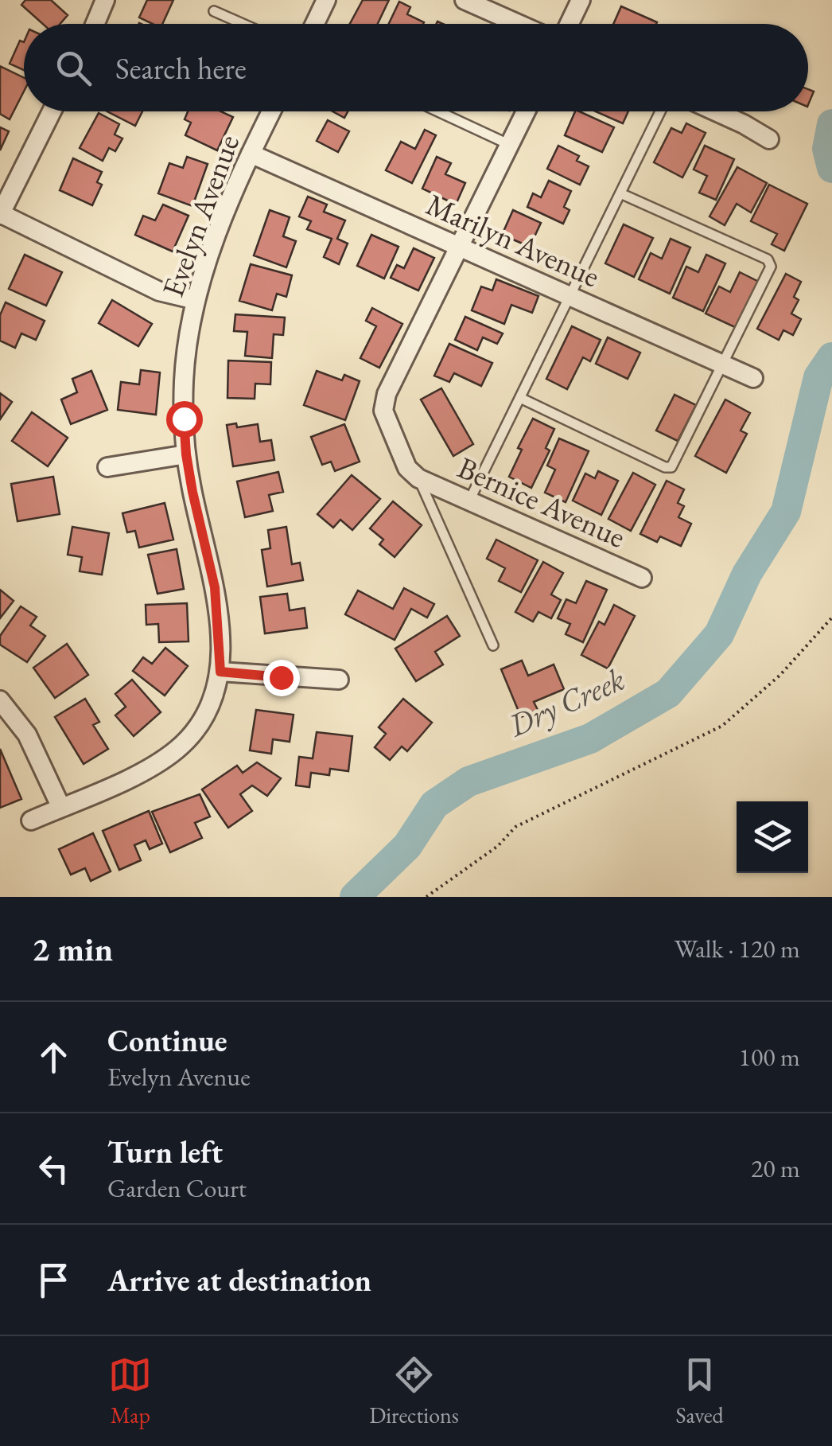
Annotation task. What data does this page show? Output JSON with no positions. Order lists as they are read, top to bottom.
{
  "streets": {
    "street": ["Evelyn Avenue", "Marilyn Avenue", "Bernice Avenue"]
  },
  "crossings": [
    ["Evelyn Avenue", "Marilyn Avenue"]
  ],
  "water": ["Dry Creek"],
  "page": {
    "search": "Search here",
    "heading": ["2 min", "Walk · 120 m"],
    "list": [
      ["Continue", "Evelyn Avenue", "100 m"],
      ["Turn left", "Garden Court", "20 m"],
      "Arrive at destination"
    ],
    "nav": ["Map", "Directions", "Saved"]
  }
}
